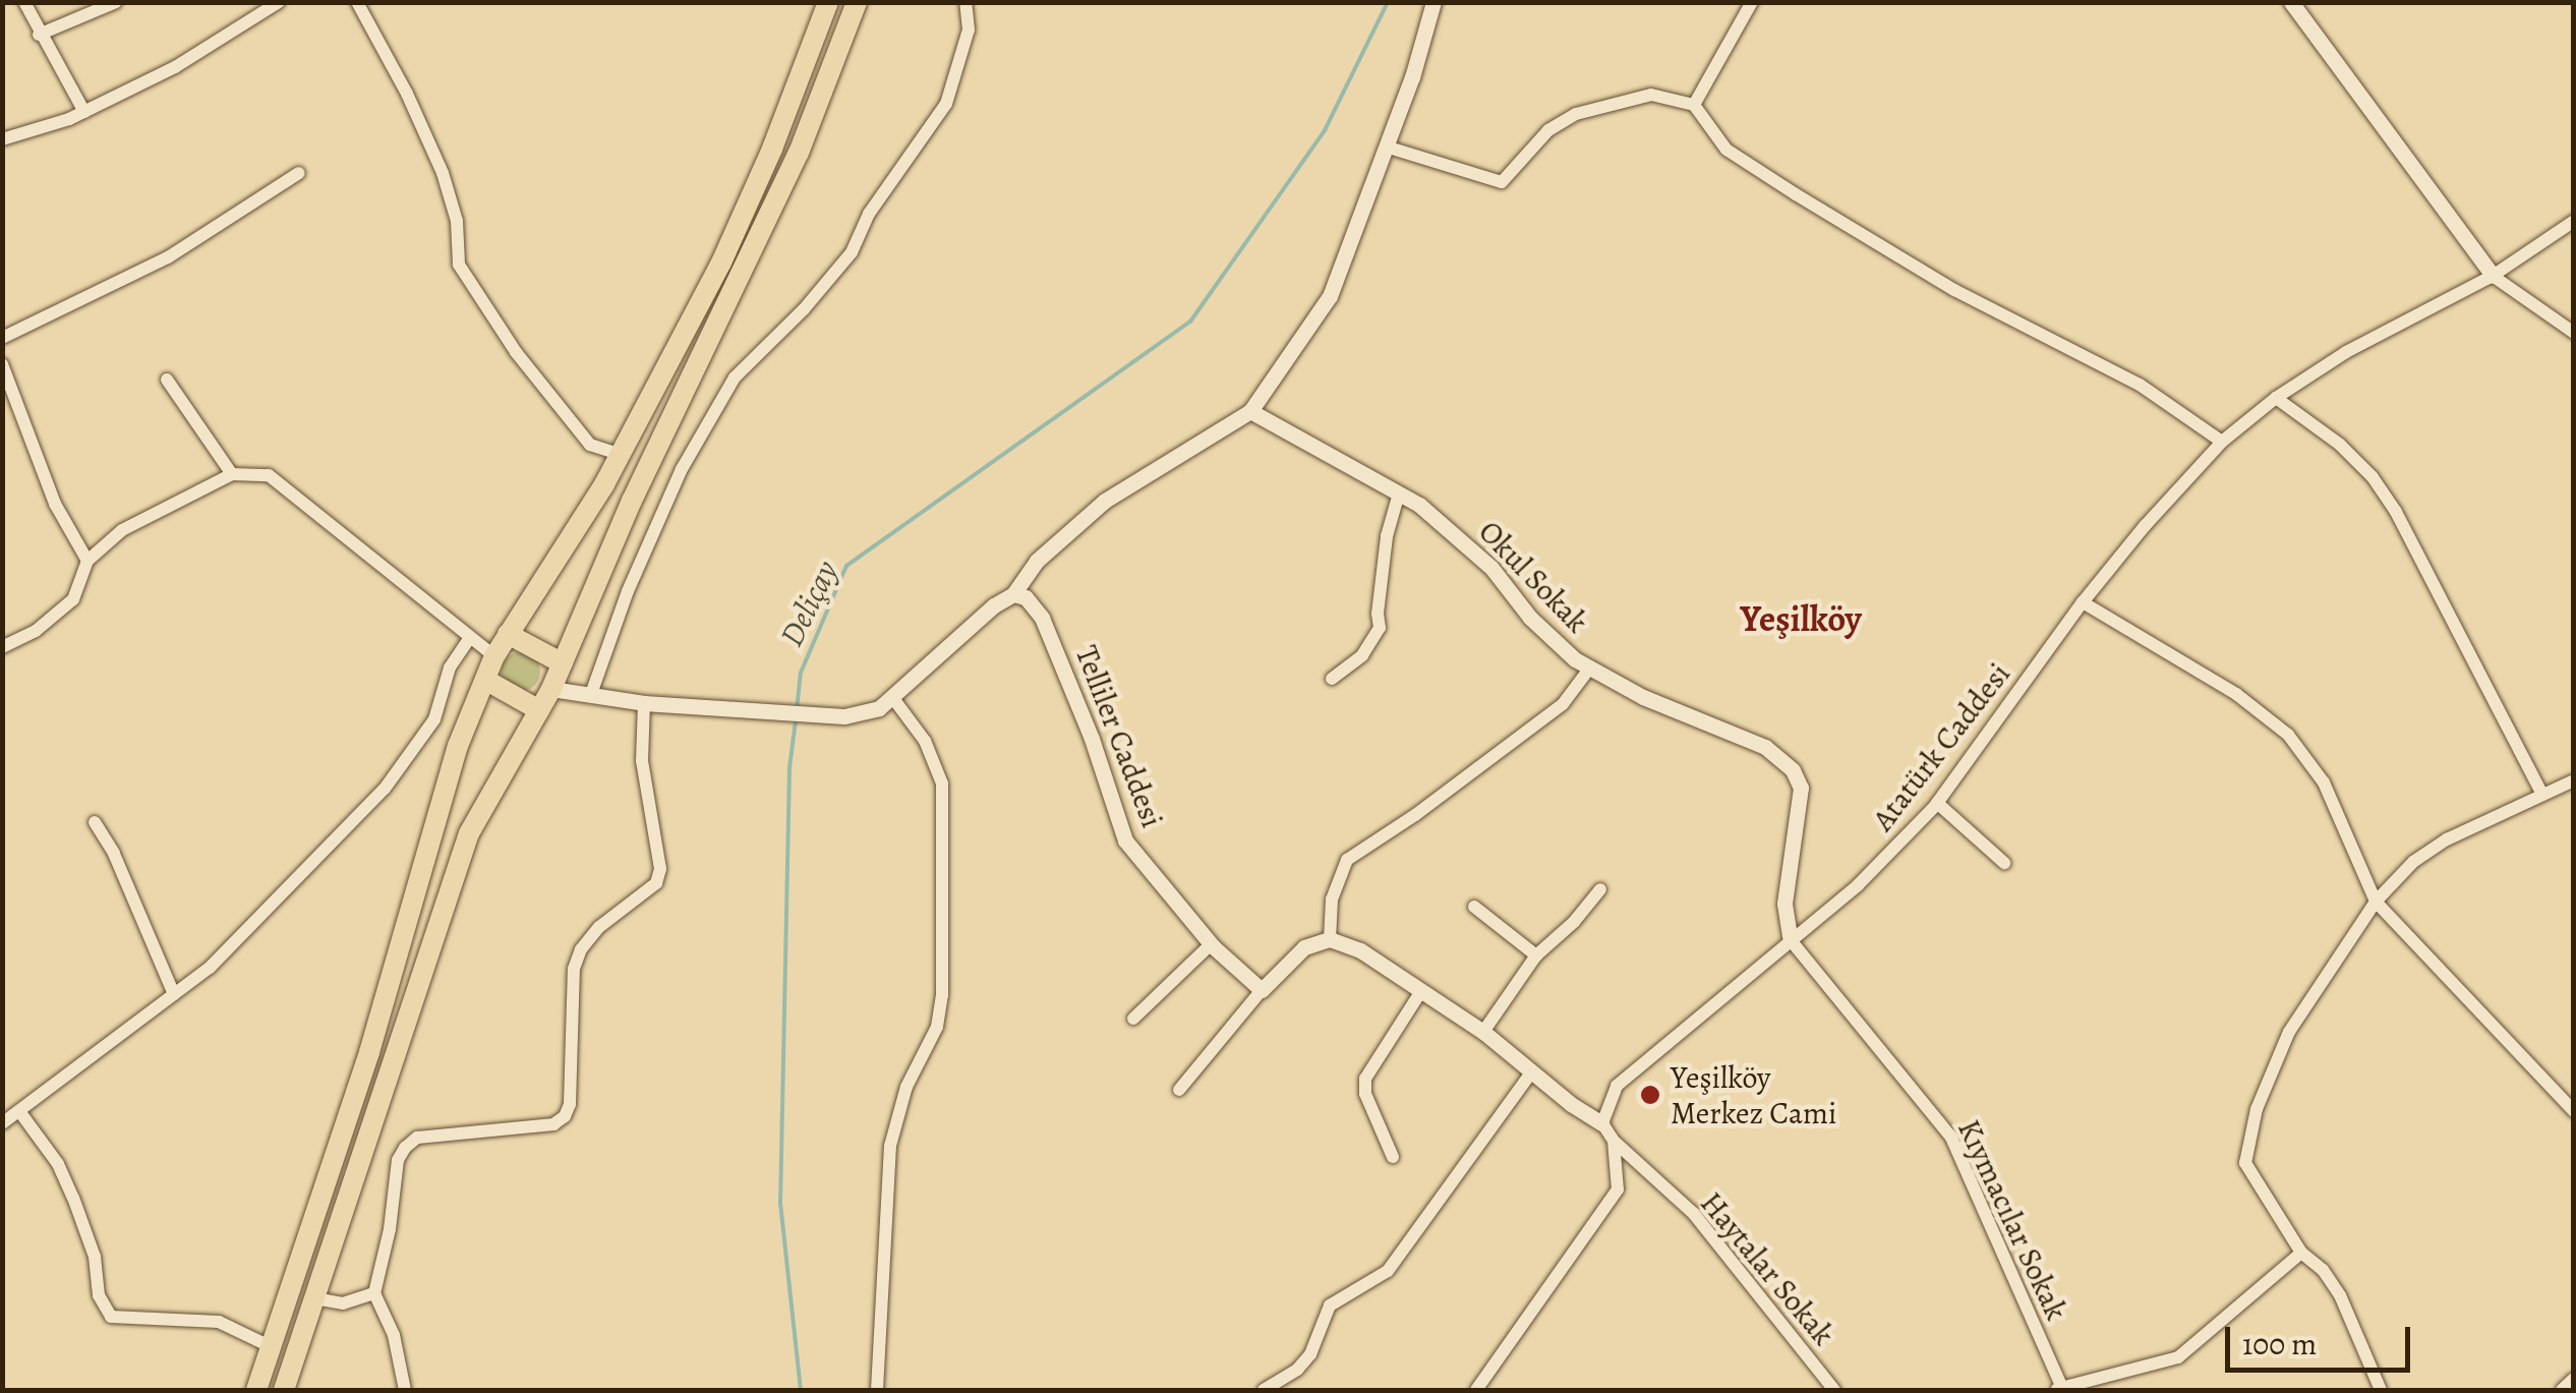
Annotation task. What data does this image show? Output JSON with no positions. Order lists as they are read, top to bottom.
{
  "streets": {
    "street": [
      "Okul Sokak",
      "Telliler Caddesi",
      "Atatürk Caddesi",
      "Kıymacılar Sokak",
      "Haytalar Sokak"
    ]
  },
  "crossings": [
    ["Okul Sokak", "Atatürk Caddesi"],
    ["Okul Sokak", "Kıymacılar Sokak"],
    ["Atatürk Caddesi", "Kıymacılar Sokak"]
  ],
  "districts": ["Yeşilköy"],
  "water": ["Deliçay"],
  "places": ["Yeşilköy Merkez Cami"],
  "scale_bar": "100 m"
}
